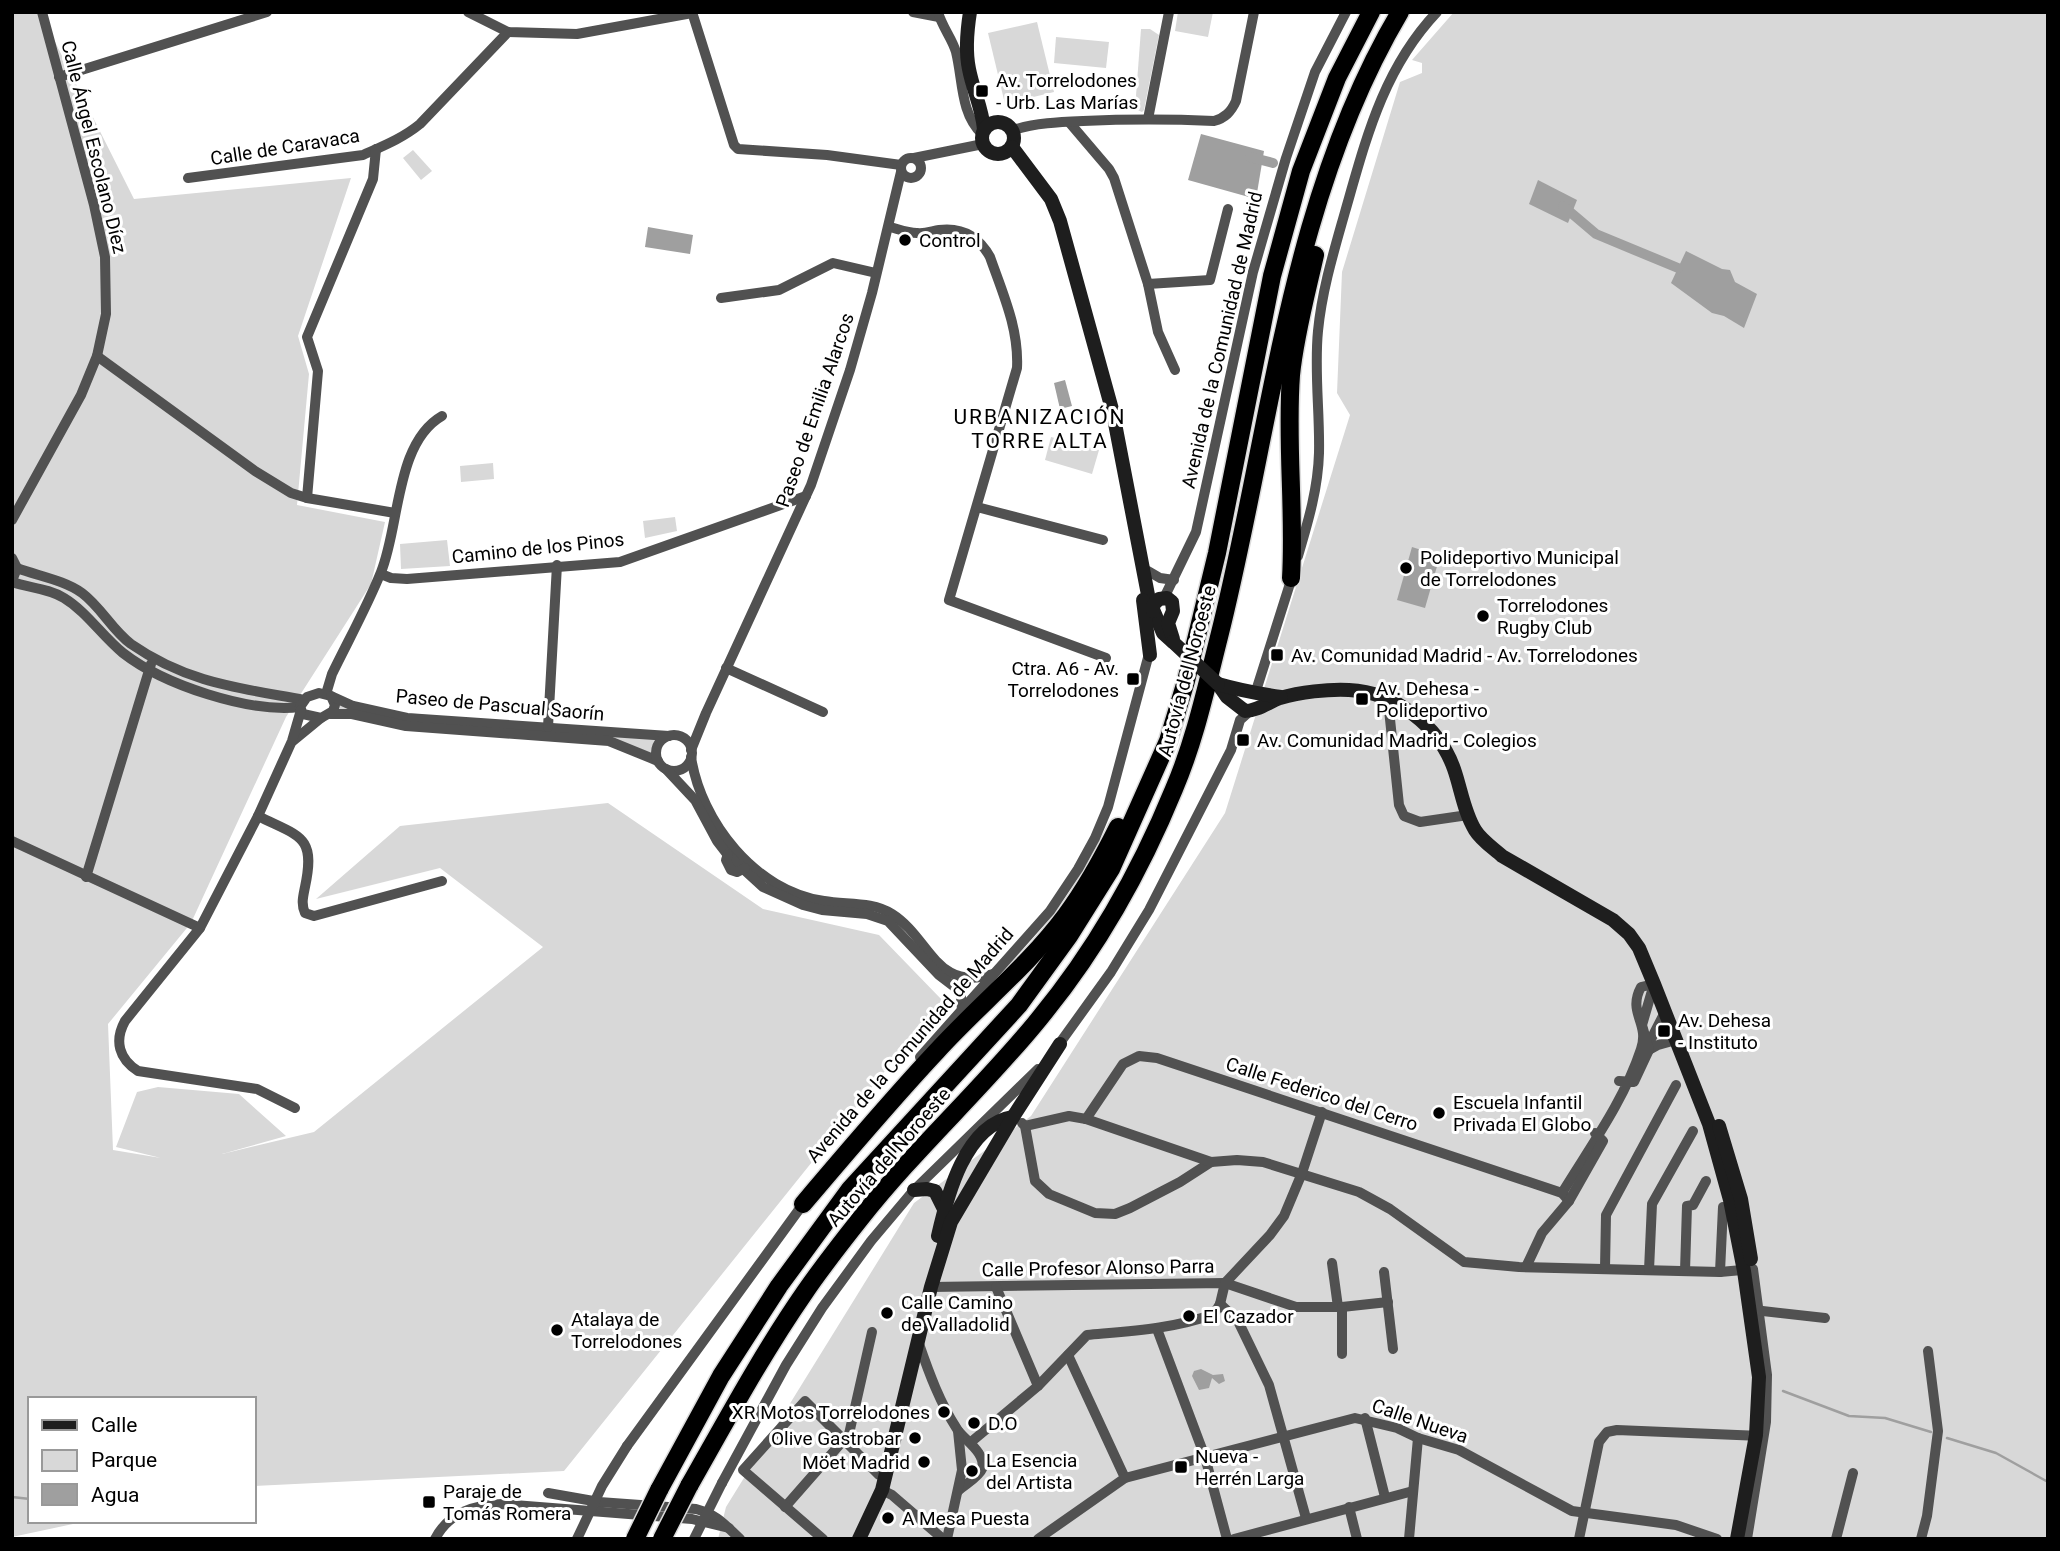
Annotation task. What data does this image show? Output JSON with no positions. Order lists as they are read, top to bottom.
{
  "streets": {
    "highway": ["Autovía del Noroeste"],
    "street": [
      "Calle Ángel Escolano Díez",
      "Calle de Caravaca",
      "Avenida de la Comunidad de Madrid",
      "Paseo de Emilia Alarcos",
      "Camino de los Pinos",
      "Paseo de Pascual Saorín",
      "Calle Federico del Cerro",
      "Calle Profesor Alonso Parra",
      "Calle Nueva"
    ]
  },
  "crossings": [
    ["Paseo de Emilia Alarcos", "Camino de los Pinos"],
    ["Paseo de Emilia Alarcos", "Paseo de Pascual Saorín"]
  ],
  "districts": ["URBANIZACIÓN TORRE ALTA"],
  "places": {
    "transit": [
      "Av. Torrelodones - Urb. Las Marías",
      "Av. Comunidad Madrid - Av. Torrelodones",
      "Ctra. A6 - Av. Torrelodones",
      "Av. Dehesa - Polideportivo",
      "Av. Comunidad Madrid - Colegios",
      "Av. Dehesa - Instituto",
      "Nueva - Herrén Larga",
      "Paraje de Tomás Romera"
    ],
    "other": [
      "Control",
      "Polideportivo Municipal de Torrelodones",
      "Torrelodones Rugby Club",
      "Escuela Infantil Privada El Globo",
      "Calle Camino de Valladolid",
      "El Cazador",
      "Atalaya de Torrelodones",
      "XR Motos Torrelodones",
      "D.O",
      "Olive Gastrobar",
      "Möet Madrid",
      "La Esencia del Artista",
      "A Mesa Puesta"
    ]
  },
  "legend": ["Calle", "Parque", "Agua"]
}
